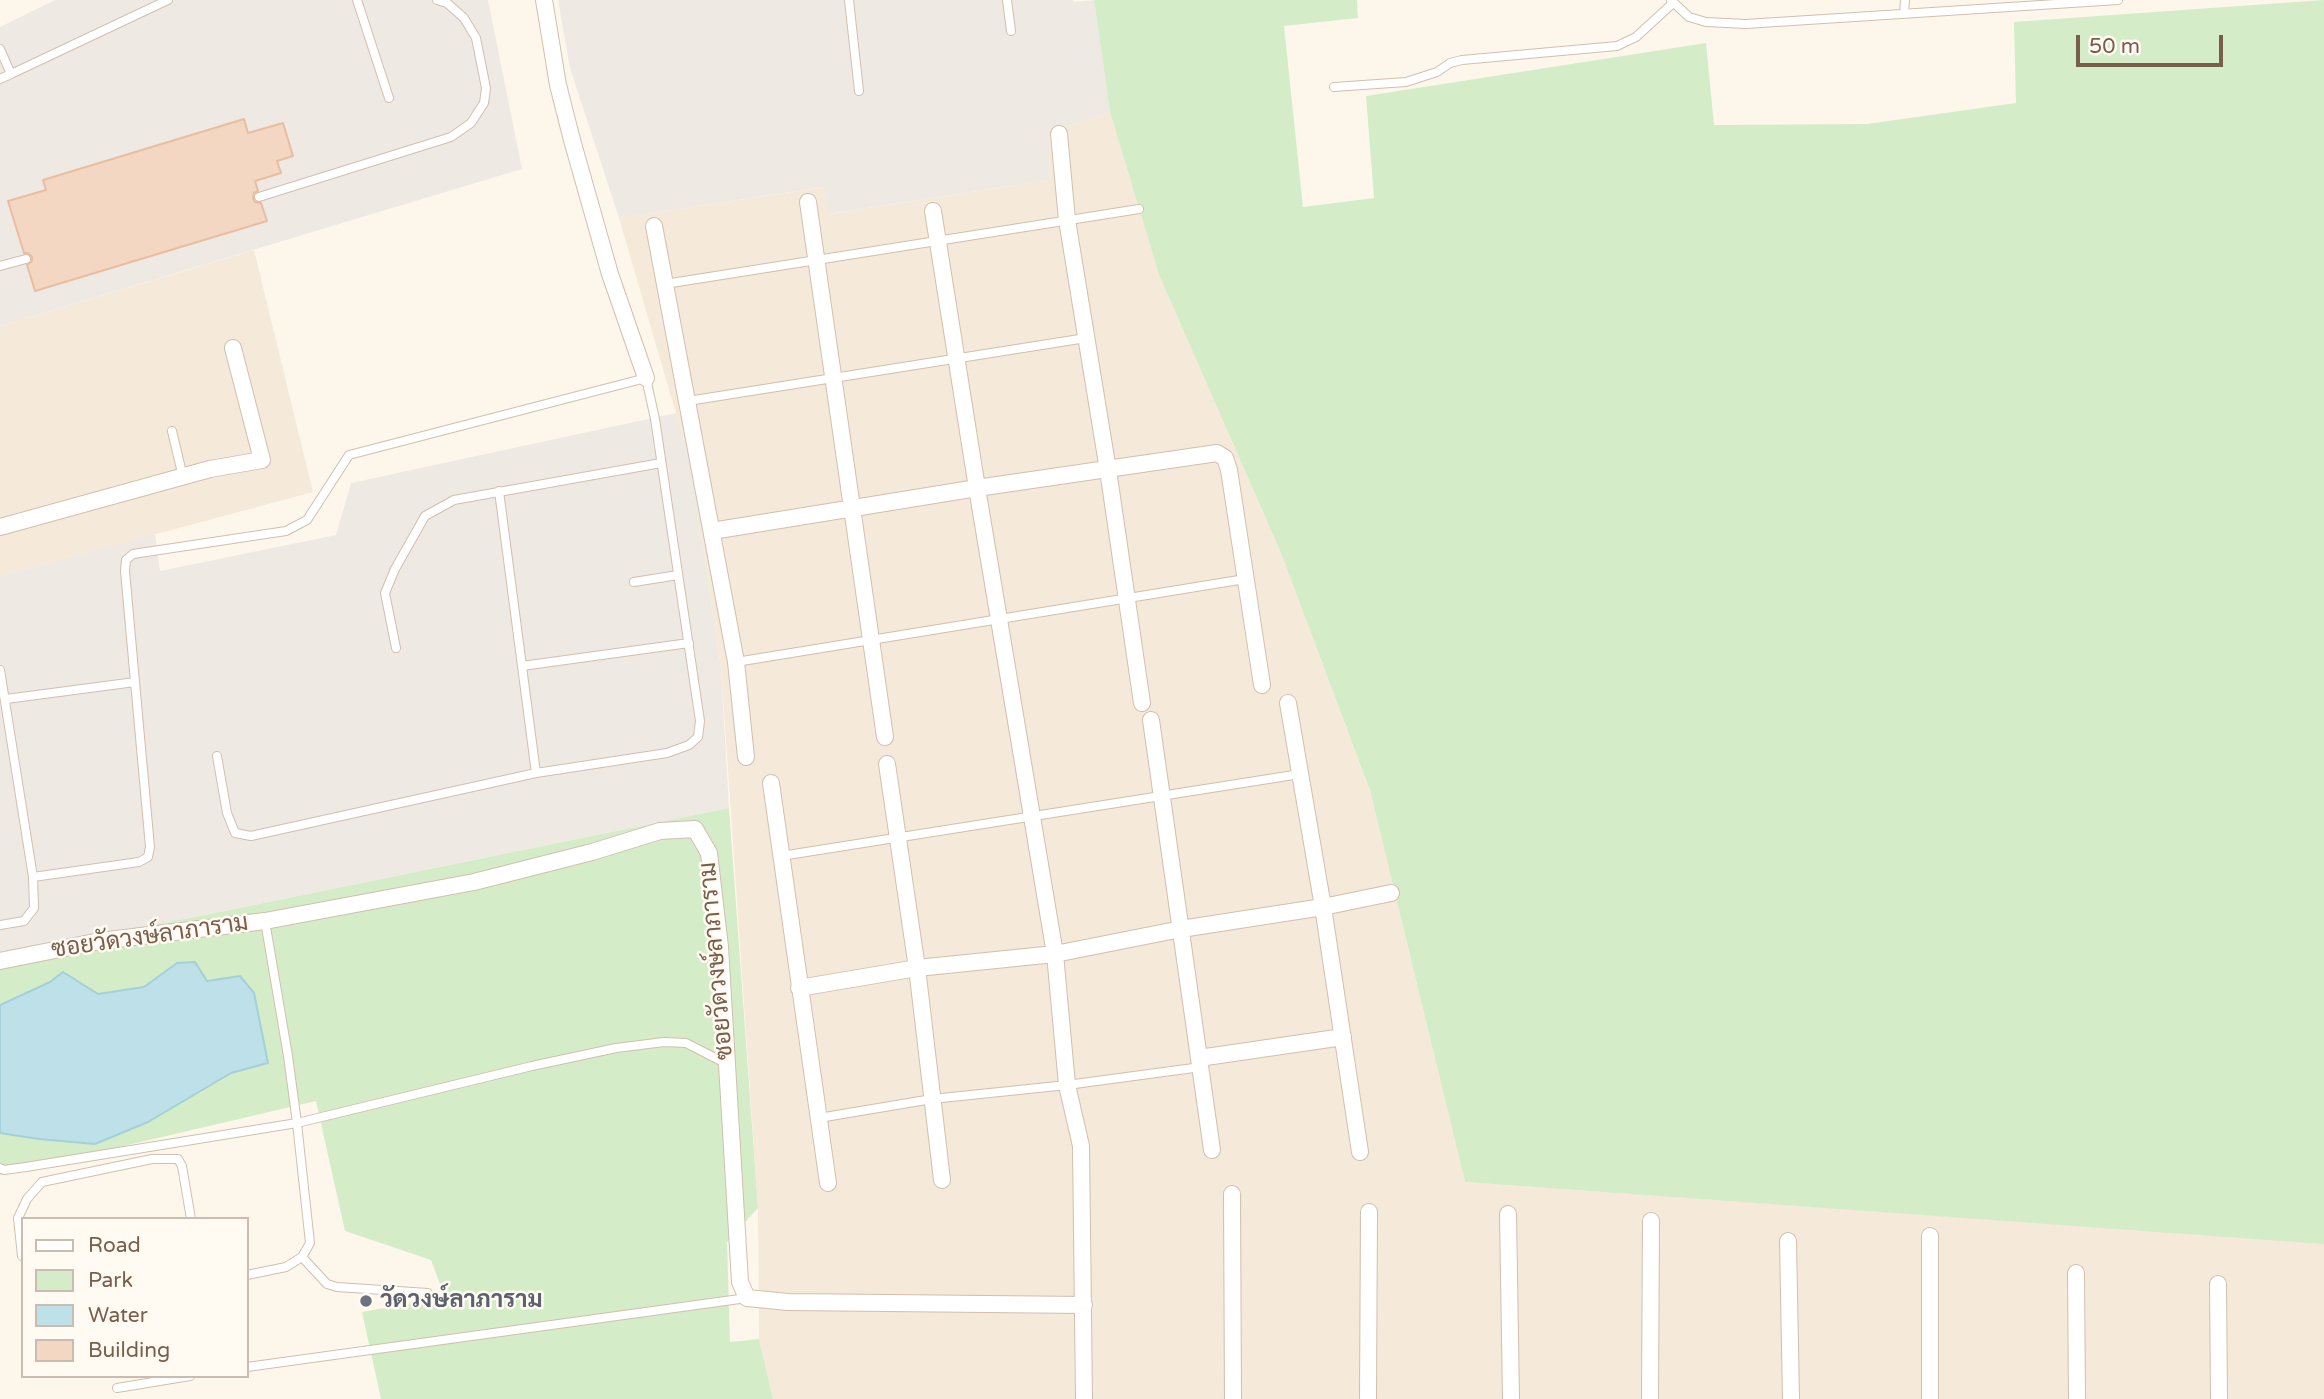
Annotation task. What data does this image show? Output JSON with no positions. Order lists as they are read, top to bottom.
{
  "streets": {
    "street": ["ซอยวัดวงษ์ลาภาราม"]
  },
  "places": ["วัดวงษ์ลาภาราม"],
  "legend": [
    "Road",
    "Park",
    "Water",
    "Building"
  ],
  "scale_bar": "50 m"
}
